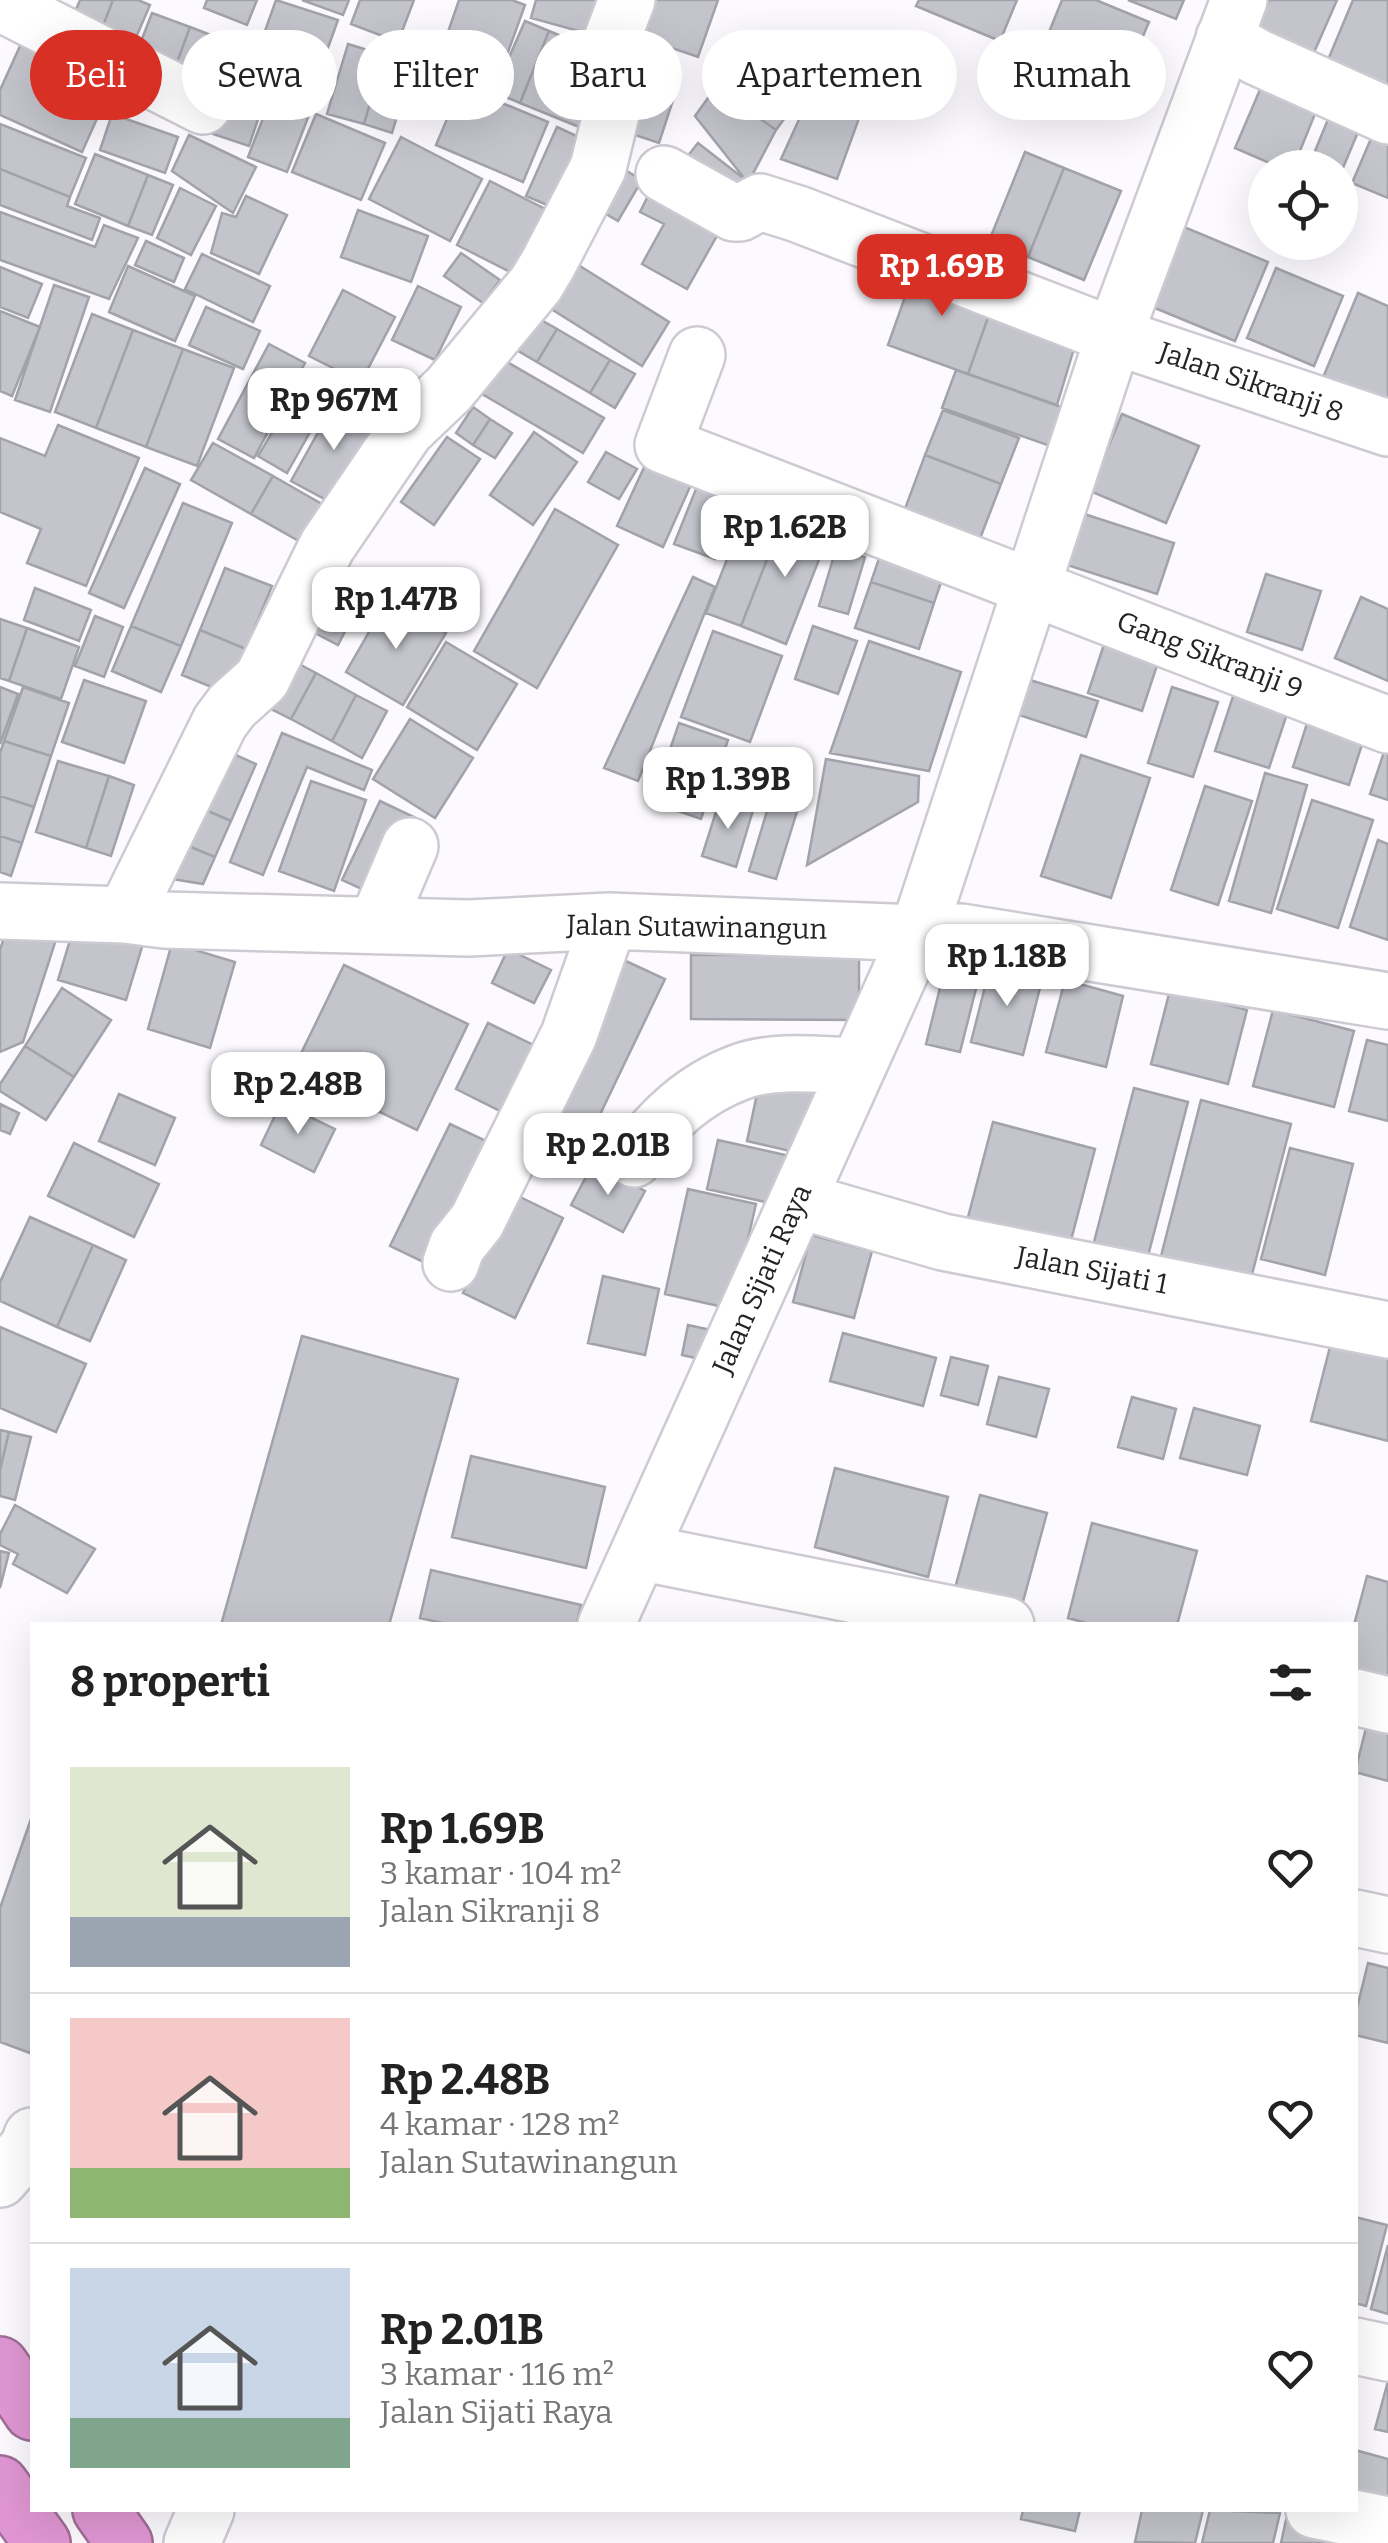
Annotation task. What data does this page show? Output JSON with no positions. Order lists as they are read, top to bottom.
{
  "streets": {
    "street": [
      "Jalan Sikranji 8",
      "Gang Sikranji 9",
      "Jalan Sutawinangun",
      "Jalan Sijati 1",
      "Jalan Sijati Raya"
    ]
  },
  "crossings": [
    ["Jalan Sikranji 8", "Jalan Sijati Raya"],
    ["Gang Sikranji 9", "Jalan Sijati Raya"],
    ["Jalan Sutawinangun", "Jalan Sijati Raya"],
    ["Jalan Sijati 1", "Jalan Sijati Raya"]
  ],
  "page": {
    "chip": [
      "Beli",
      "Sewa",
      "Filter",
      "Baru",
      "Apartemen",
      "Rumah"
    ],
    "price": [
      "Rp 1.69B",
      "Rp 967M",
      "Rp 1.62B",
      "Rp 1.47B",
      "Rp 1.39B",
      "Rp 1.18B",
      "Rp 2.48B",
      "Rp 2.01B"
    ],
    "heading": "8 properti",
    "list": [
      {
        "name": "Rp 1.69B",
        "note": "3 kamar · 104 m² · Jalan Sikranji 8"
      },
      {
        "name": "Rp 2.48B",
        "note": "4 kamar · 128 m² · Jalan Sutawinangun"
      },
      {
        "name": "Rp 2.01B",
        "note": "3 kamar · 116 m² · Jalan Sijati Raya"
      }
    ]
  }
}
